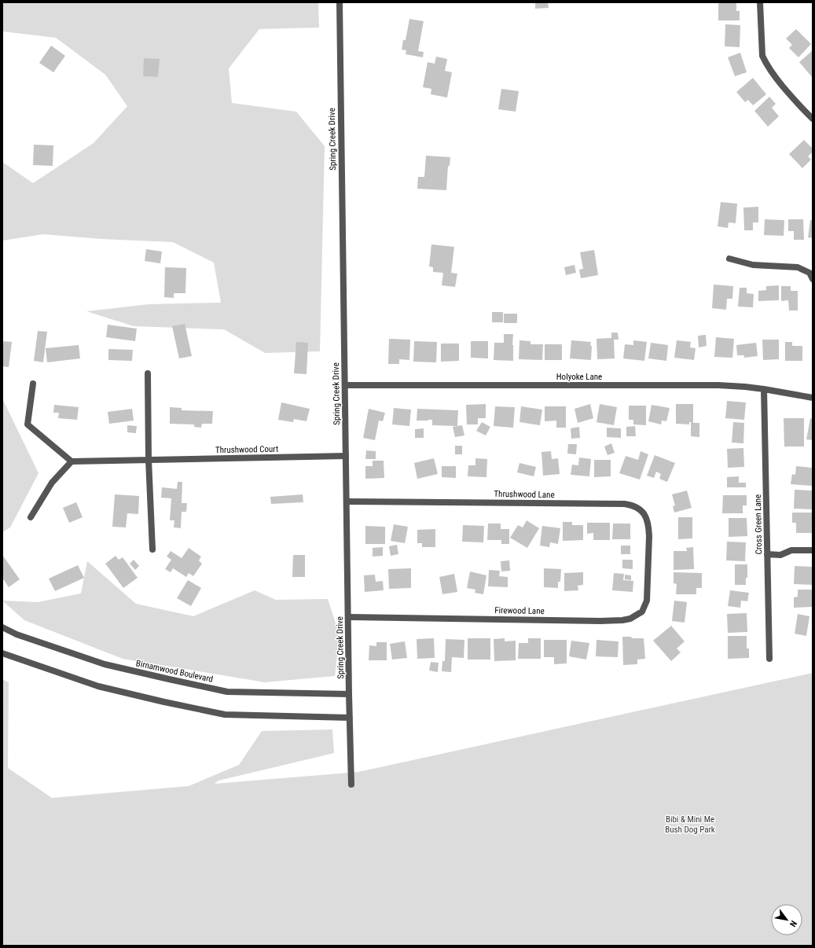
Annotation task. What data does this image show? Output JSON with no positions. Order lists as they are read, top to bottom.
{
  "streets": {
    "street": [
      "Spring Creek Drive",
      "Holyoke Lane",
      "Thrushwood Court",
      "Thrushwood Lane",
      "Cross Green Lane",
      "Firewood Lane",
      "Birnamwood Boulevard"
    ]
  },
  "crossings": [
    ["Spring Creek Drive", "Holyoke Lane"],
    ["Spring Creek Drive", "Thrushwood Court"],
    ["Spring Creek Drive", "Thrushwood Lane"],
    ["Spring Creek Drive", "Firewood Lane"],
    ["Spring Creek Drive", "Birnamwood Boulevard"],
    ["Holyoke Lane", "Cross Green Lane"],
    ["Thrushwood Lane", "Firewood Lane"]
  ],
  "parks": ["Bibi & Mini Me Bush Dog Park"],
  "north": "bottom right"
}
